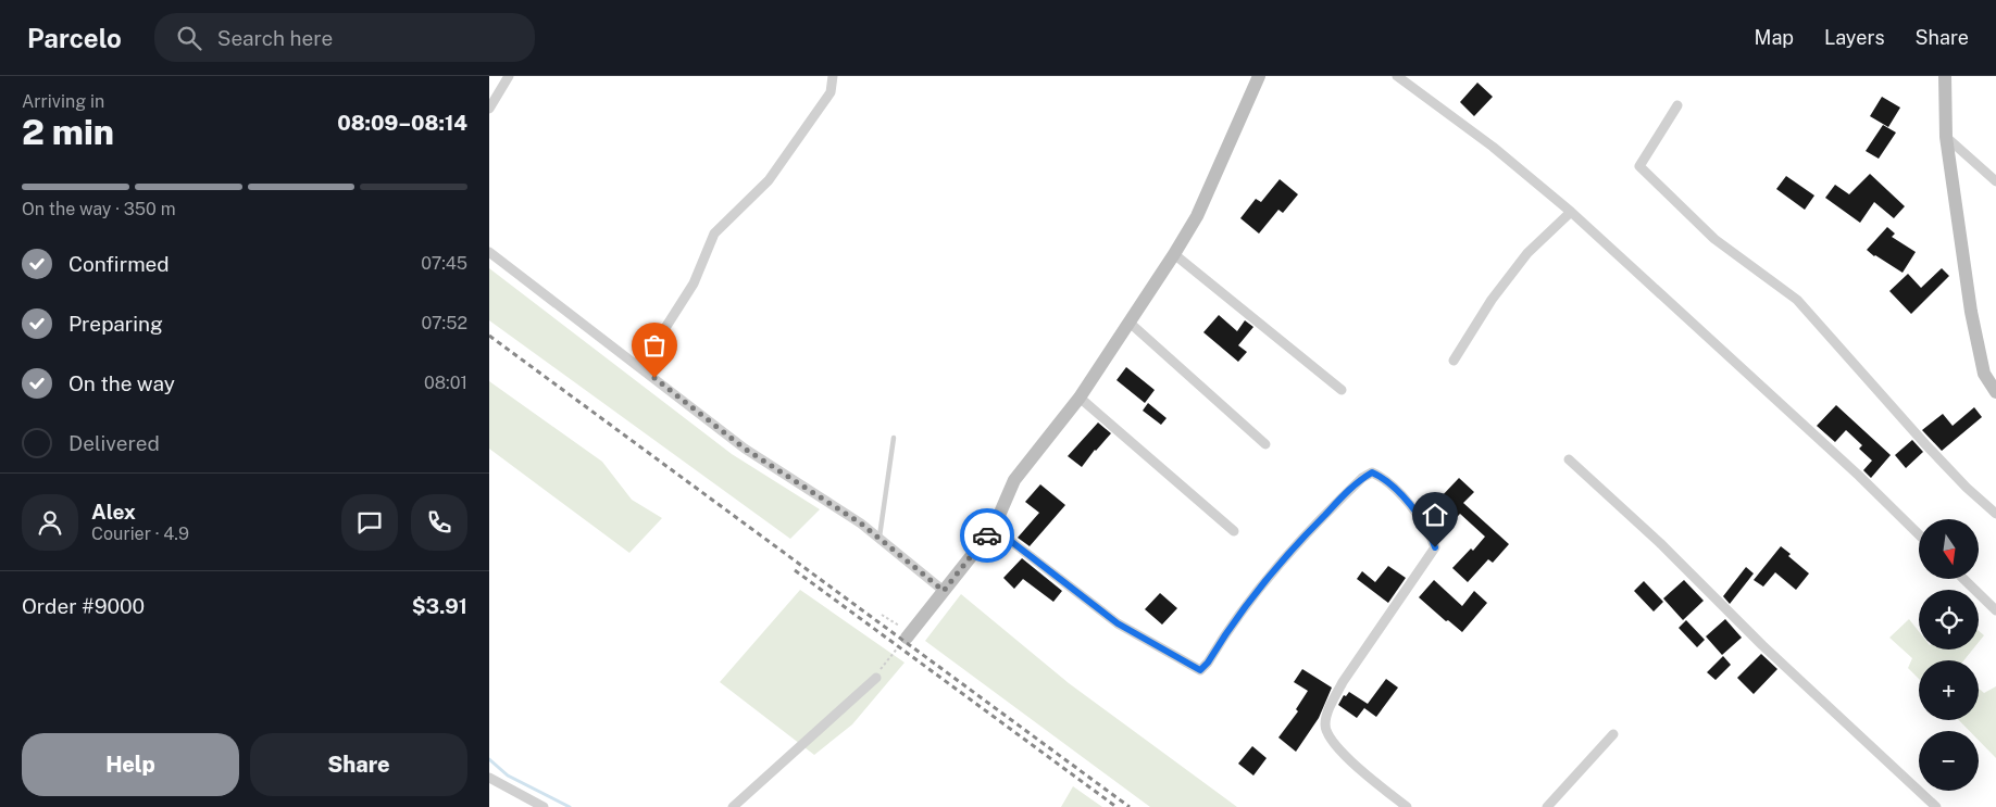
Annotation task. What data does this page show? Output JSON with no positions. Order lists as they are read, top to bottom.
{
  "north": "bottom",
  "page": {
    "header": "Parcelo",
    "search": "Search here",
    "nav": ["Map", "Layers", "Share"],
    "heading": ["2 min", "Arriving in", "08:09–08:14"],
    "panel": [
      "Alex",
      "Courier · 4.9",
      "Order #9000",
      "$3.91"
    ],
    "bar": "On the way · 350 m",
    "list": [
      ["Confirmed", "07:45"],
      ["Preparing", "07:52"],
      ["On the way", "08:01"],
      "Delivered"
    ],
    "map_buttons": ["+", "−"],
    "buttons": ["Help", "Share"]
  }
}
